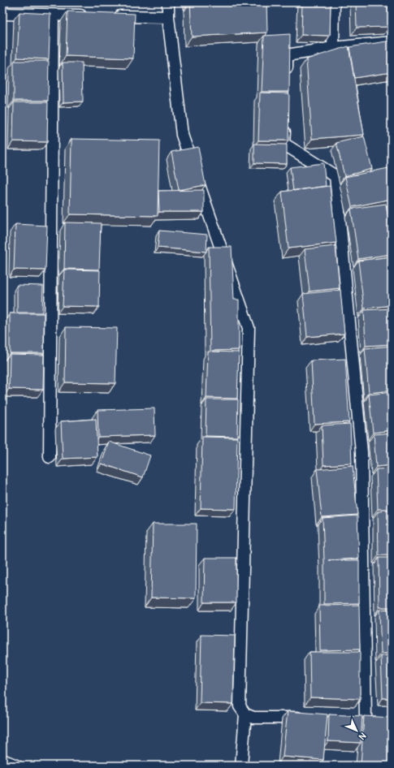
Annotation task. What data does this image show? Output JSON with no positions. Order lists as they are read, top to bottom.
{
  "north": "bottom right"
}
